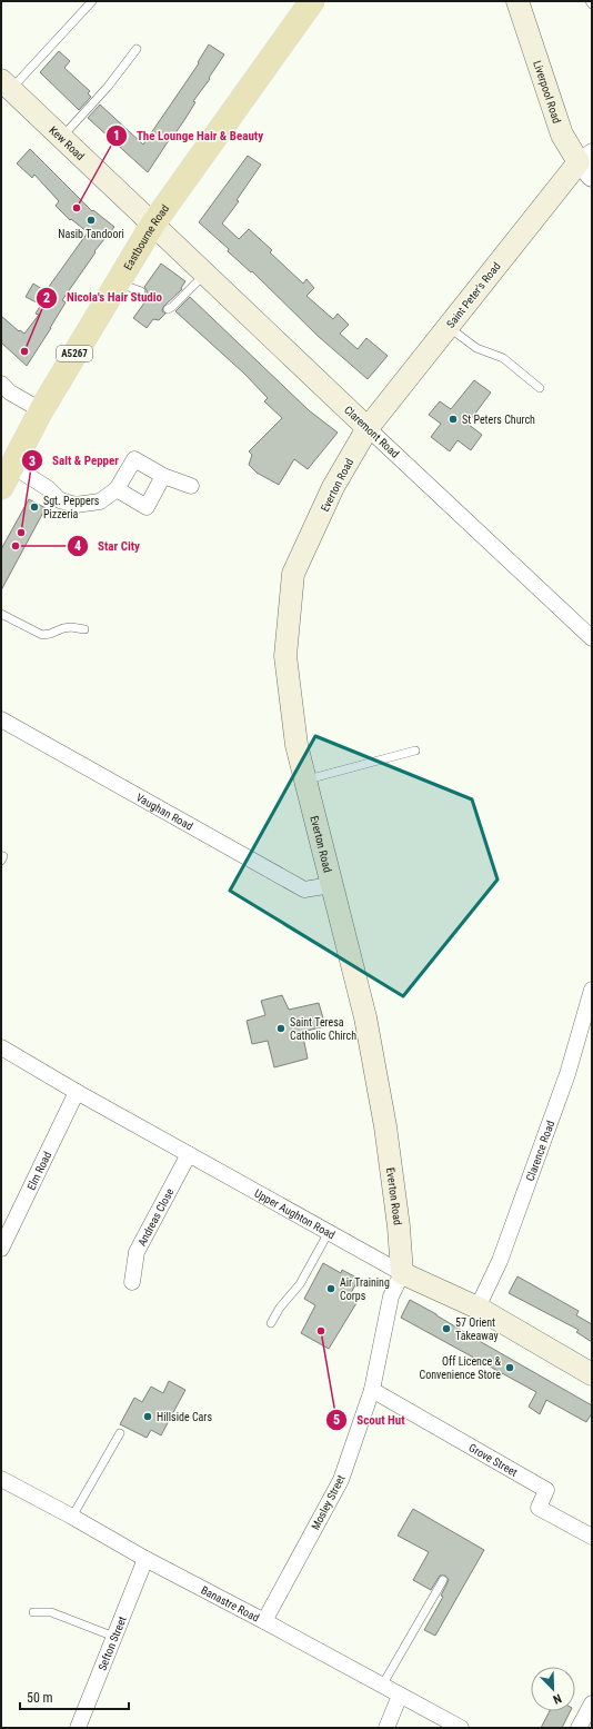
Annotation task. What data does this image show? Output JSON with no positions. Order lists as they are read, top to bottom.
{
  "streets": {
    "main road": [
      "Liverpool Road",
      "Kew Road",
      "Eastbourne Road",
      "Saint Peter's Road",
      "A5267",
      "Claremont Road",
      "Everton Road",
      "Upper Aughton Road"
    ],
    "street": [
      "Vaughan Road",
      "Clarence Road",
      "Elm Road",
      "Andreas Close",
      "Grove Street",
      "Mosley Street",
      "Banastre Road",
      "Sefton Street"
    ]
  },
  "crossings": [
    ["Liverpool Road", "Saint Peter's Road"],
    ["Kew Road", "Eastbourne Road"],
    ["Kew Road", "Claremont Road"],
    ["Eastbourne Road", "Claremont Road"],
    ["Saint Peter's Road", "Claremont Road"],
    ["Saint Peter's Road", "Everton Road"],
    ["Claremont Road", "Everton Road"],
    ["Everton Road", "Vaughan Road"],
    ["Everton Road", "Upper Aughton Road"],
    ["Everton Road", "Mosley Street"],
    ["Clarence Road", "Upper Aughton Road"],
    ["Elm Road", "Upper Aughton Road"],
    ["Upper Aughton Road", "Andreas Close"],
    ["Upper Aughton Road", "Mosley Street"],
    ["Grove Street", "Mosley Street"],
    ["Mosley Street", "Banastre Road"],
    ["Banastre Road", "Sefton Street"]
  ],
  "places": [
    "The Lounge Hair & Beauty",
    "Nasib Tandoori",
    "Nicola's Hair Studio",
    "St Peters Church",
    "Sgt. Peppers Pizzeria",
    "Salt & Pepper",
    "Star City",
    "Saint Teresa Catholic Chirch",
    "Air Training Corps",
    "57 Orient Takeaway",
    "Scout Hut",
    "Off Licence & Convenience Store",
    "Hillside Cars"
  ],
  "scale_bar": "50 m",
  "north": "bottom right"
}
